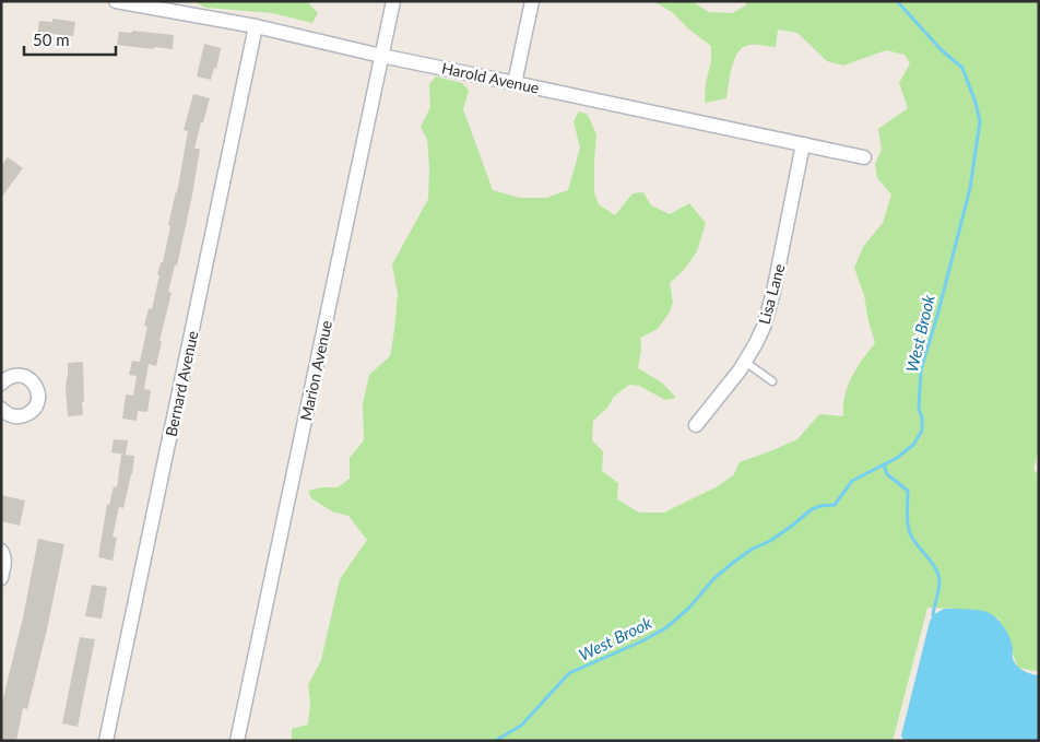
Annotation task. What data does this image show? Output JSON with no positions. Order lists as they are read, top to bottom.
{
  "streets": {
    "street": [
      "Harold Avenue",
      "Lisa Lane",
      "Marion Avenue",
      "Bernard Avenue"
    ]
  },
  "crossings": [
    ["Harold Avenue", "Lisa Lane"],
    ["Harold Avenue", "Marion Avenue"],
    ["Harold Avenue", "Bernard Avenue"]
  ],
  "water": ["West Brook"],
  "scale_bar": "50 m"
}
